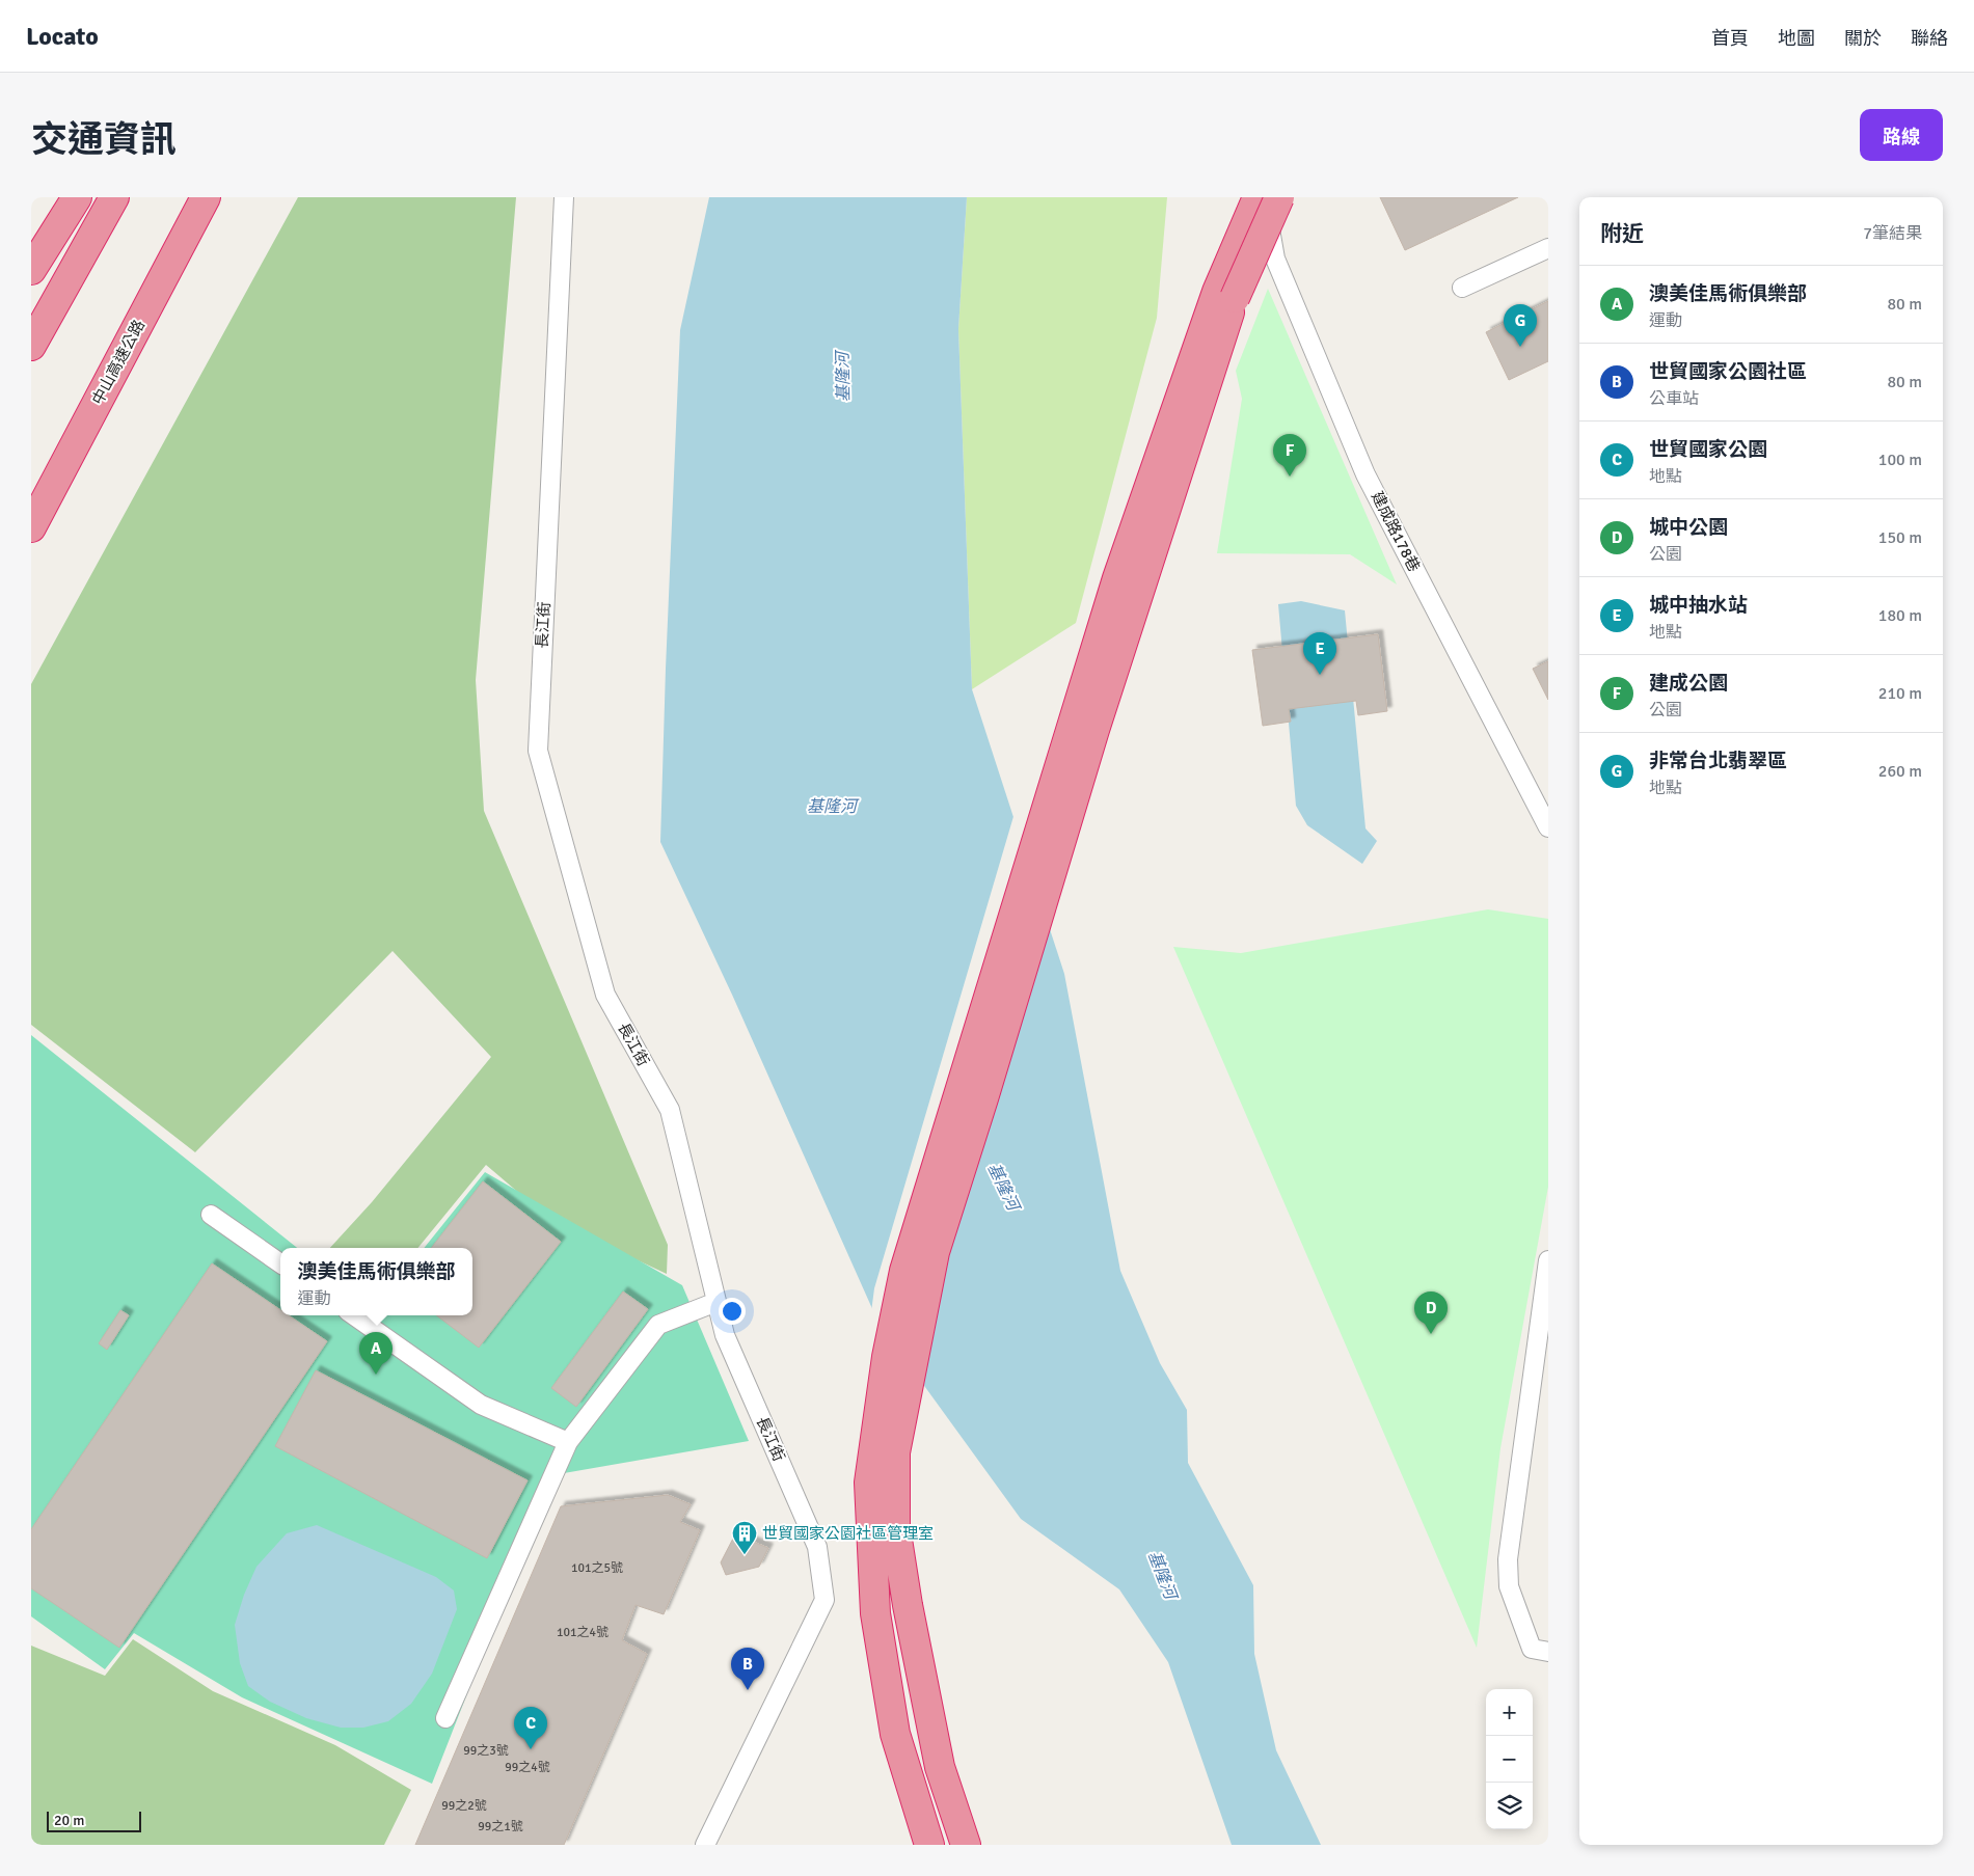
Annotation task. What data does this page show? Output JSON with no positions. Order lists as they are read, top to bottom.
{
  "streets": {
    "highway": ["中山高速公路"],
    "lane": ["建成路178巷", "長江街"]
  },
  "water": ["基隆河"],
  "places": {
    "building": ["世貿國家公園社區管理室"]
  },
  "house_numbers": [
    "101之5號",
    "101之4號",
    "99之3號",
    "99之4號",
    "99之2號",
    "99之1號"
  ],
  "scale_bar": "20 m",
  "page": {
    "header": "Locato",
    "nav": [
      "首頁",
      "地圖",
      "關於",
      "聯絡"
    ],
    "title": "交通資訊",
    "buttons": "路線",
    "heading": ["附近", "7筆結果"],
    "list": [
      {
        "mark": "A",
        "name": "澳美佳馬術俱樂部",
        "note": "運動",
        "value": "80 m"
      },
      {
        "mark": "B",
        "name": "世貿國家公園社區",
        "note": "公車站",
        "value": "80 m"
      },
      {
        "mark": "C",
        "name": "世貿國家公園",
        "note": "地點",
        "value": "100 m"
      },
      {
        "mark": "D",
        "name": "城中公園",
        "note": "公園",
        "value": "150 m"
      },
      {
        "mark": "E",
        "name": "城中抽水站",
        "note": "地點",
        "value": "180 m"
      },
      {
        "mark": "F",
        "name": "建成公園",
        "note": "公園",
        "value": "210 m"
      },
      {
        "mark": "G",
        "name": "非常台北翡翠區",
        "note": "地點",
        "value": "260 m"
      }
    ],
    "pins": [
      "G",
      "F",
      "E",
      "D",
      "A",
      "B",
      "C"
    ],
    "popup": ["澳美佳馬術俱樂部", "運動"],
    "map_buttons": ["+", "−"],
    "scale": "20 m"
  }
}
